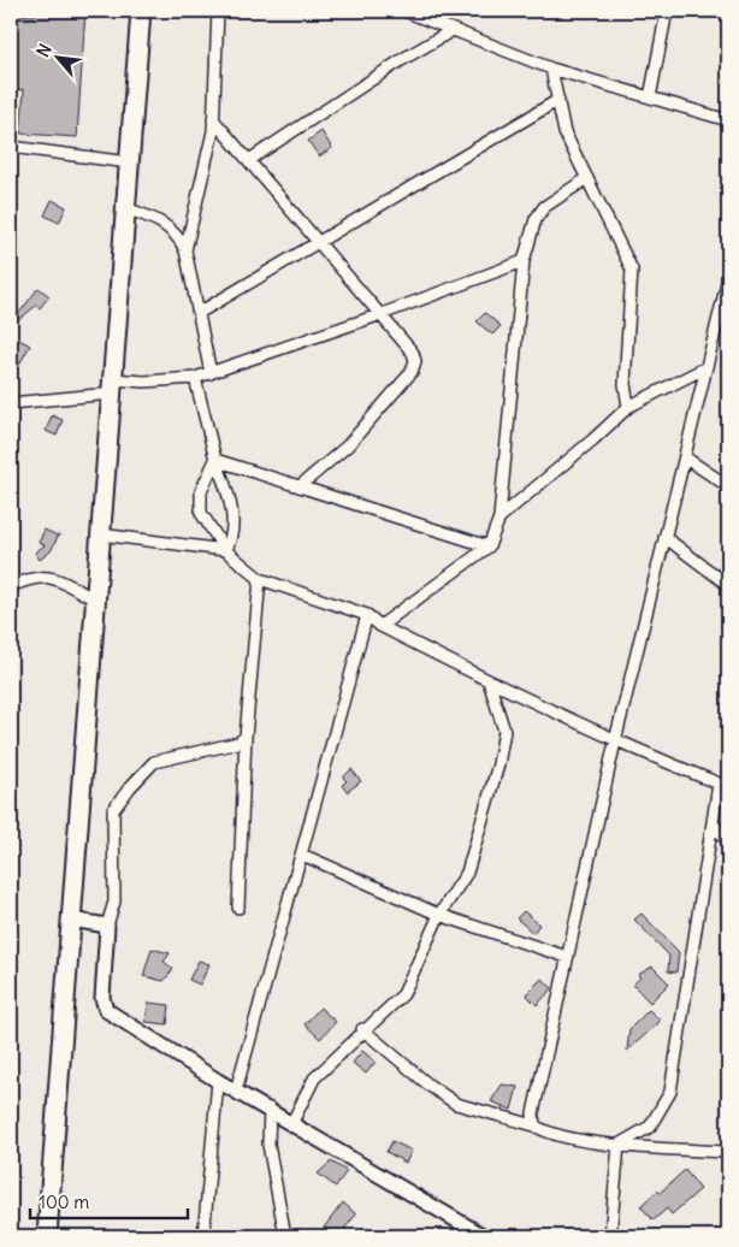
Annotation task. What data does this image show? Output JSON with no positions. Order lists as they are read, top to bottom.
{
  "scale_bar": "100 m",
  "north": "top left"
}
